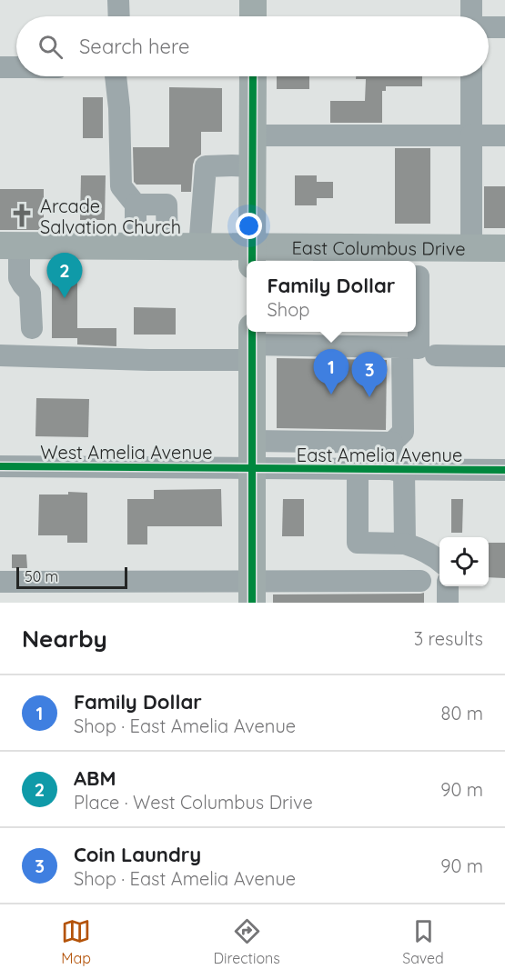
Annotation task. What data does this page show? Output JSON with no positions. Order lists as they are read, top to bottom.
{
  "streets": {
    "main road": ["East Columbus Drive"],
    "street": ["West Amelia Avenue", "East Amelia Avenue"]
  },
  "crossings": [
    ["West Amelia Avenue", "East Amelia Avenue"]
  ],
  "places": {
    "church": ["Arcade Salvation Church"]
  },
  "scale_bar": "50 m",
  "page": {
    "search": "Search here",
    "pins": ["2", "1", "3"],
    "popup": ["Family Dollar", "Shop"],
    "scale": "50 m",
    "heading": ["Nearby", "3 results"],
    "list": [
      {
        "mark": "1",
        "name": "Family Dollar",
        "note": "Shop · East Amelia Avenue",
        "value": "80 m"
      },
      {
        "mark": "2",
        "name": "ABM",
        "note": "Place · West Columbus Drive",
        "value": "90 m"
      },
      {
        "mark": "3",
        "name": "Coin Laundry",
        "note": "Shop · East Amelia Avenue",
        "value": "90 m"
      }
    ],
    "nav": ["Map", "Directions", "Saved"]
  }
}
